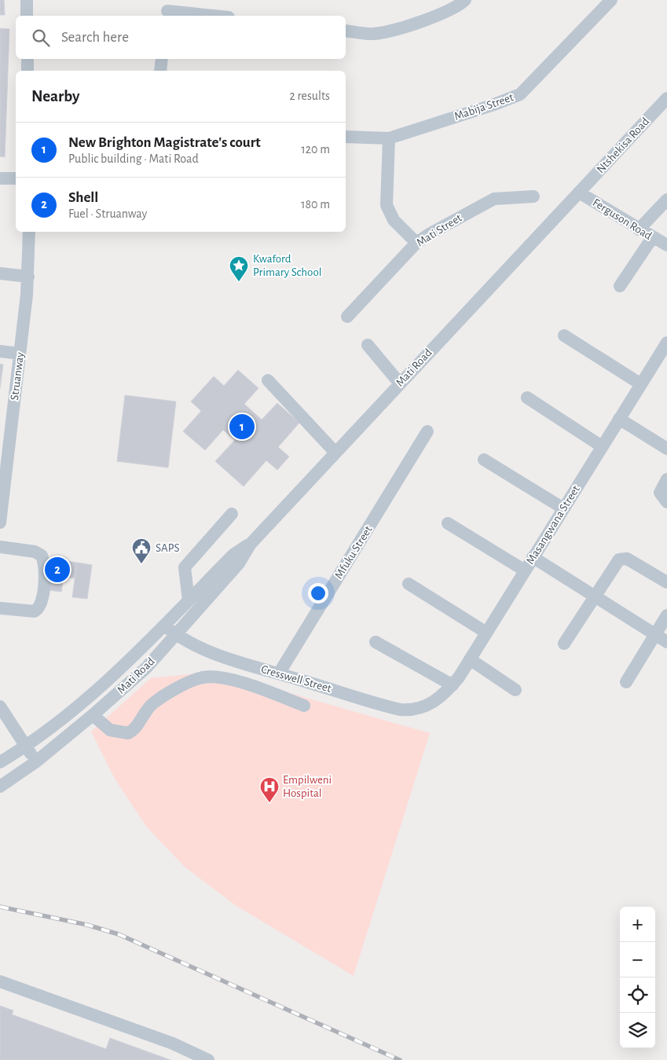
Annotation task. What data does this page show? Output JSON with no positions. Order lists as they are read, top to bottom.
{
  "streets": {
    "street": [
      "Mabija Street",
      "Ntshekisa Road",
      "Ferguson Road",
      "Mati Street",
      "Mati Road",
      "Struanway",
      "Masangwana Street",
      "Mfuku Street",
      "Cresswell Street"
    ]
  },
  "crossings": [
    ["Ntshekisa Road", "Ferguson Road"],
    ["Ntshekisa Road", "Mati Road"],
    ["Ferguson Road", "Mati Road"],
    ["Mati Road", "Cresswell Street"],
    ["Masangwana Street", "Cresswell Street"],
    ["Mfuku Street", "Cresswell Street"]
  ],
  "places": {
    "place": ["Kwaford Primary School"],
    "public building": ["SAPS"],
    "hospital": ["Empilweni Hospital"]
  },
  "page": {
    "search": "Search here",
    "heading": ["Nearby", "2 results"],
    "list": [
      {
        "mark": "1",
        "name": "New Brighton Magistrate's court",
        "note": "Public building · Mati Road",
        "value": "120 m"
      },
      {
        "mark": "2",
        "name": "Shell",
        "note": "Fuel · Struanway",
        "value": "180 m"
      }
    ],
    "pins": ["1", "2"],
    "map_buttons": ["+", "−"]
  }
}
